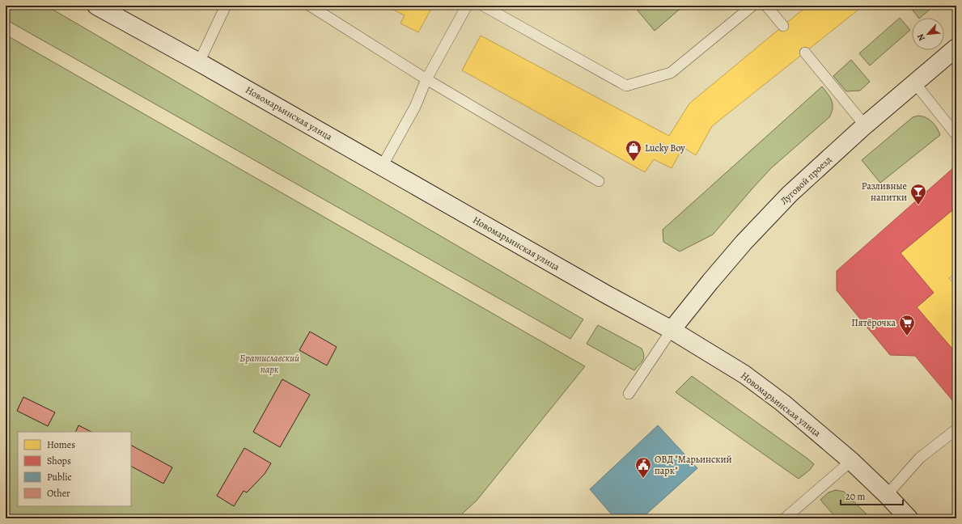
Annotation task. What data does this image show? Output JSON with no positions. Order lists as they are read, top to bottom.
{
  "streets": {
    "street": ["Новомарьинская улица", "Луговой проезд"]
  },
  "crossings": [
    ["Новомарьинская улица", "Луговой проезд"]
  ],
  "parks": ["Братиславский парк"],
  "places": {
    "shop": ["Lucky Boy"],
    "bar": ["Разливные напитки"],
    "supermarket": ["Пятёрочка"],
    "public building": ["ОВД \"Марьинский парк\""]
  },
  "legend": [
    "Homes",
    "Shops",
    "Public",
    "Other"
  ],
  "scale_bar": "20 m",
  "north": "bottom left"
}
